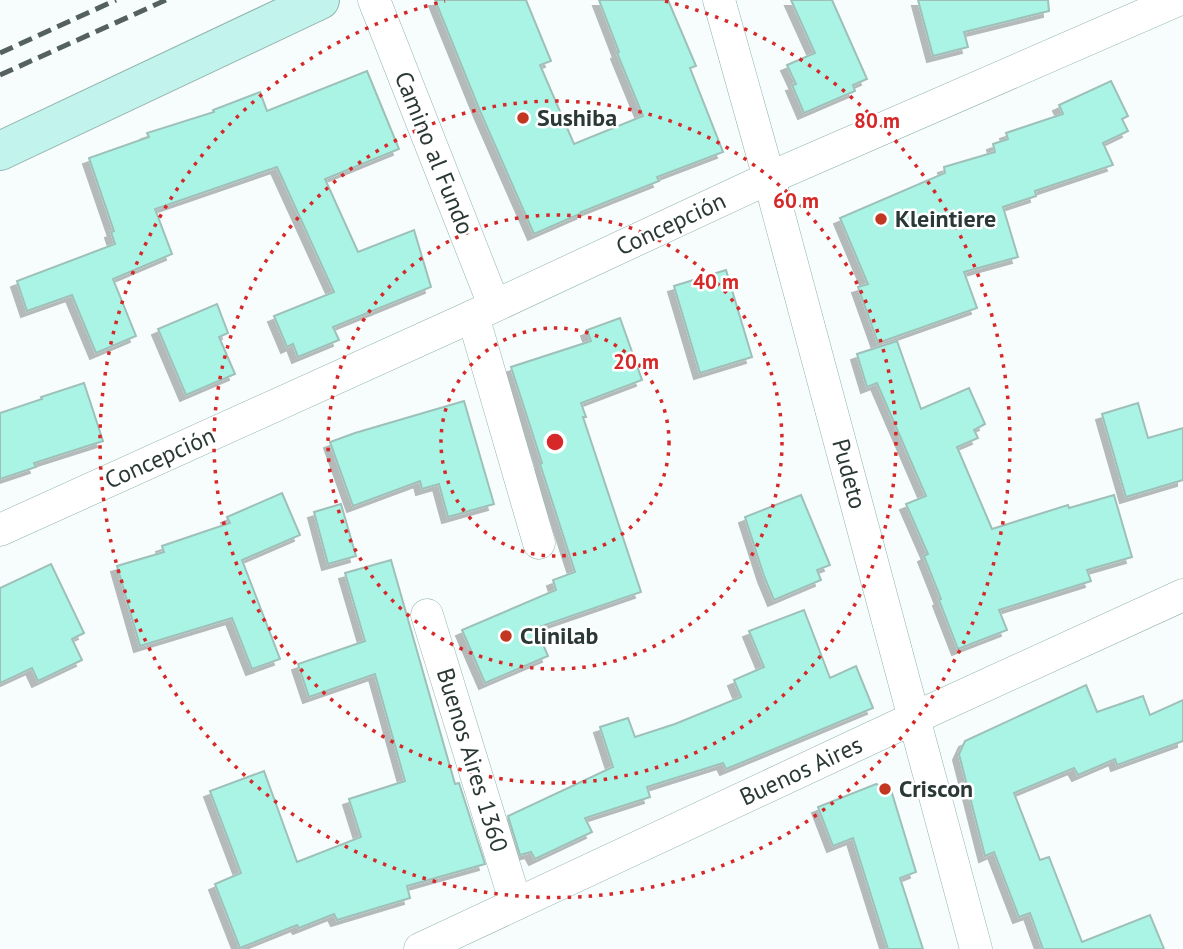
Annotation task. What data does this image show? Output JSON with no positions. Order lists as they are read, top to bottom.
{
  "streets": {
    "street": [
      "Camino al Fundo",
      "Concepción",
      "Pudeto",
      "Buenos Aires 1360",
      "Buenos Aires"
    ]
  },
  "crossings": [
    ["Camino al Fundo", "Concepción"],
    ["Concepción", "Pudeto"],
    ["Pudeto", "Buenos Aires"],
    ["Buenos Aires 1360", "Buenos Aires"]
  ],
  "places": [
    "Sushiba",
    "Kleintiere",
    "Clinilab",
    "Criscon"
  ],
  "rings": [
    "80 m",
    "60 m",
    "40 m",
    "20 m"
  ]
}
